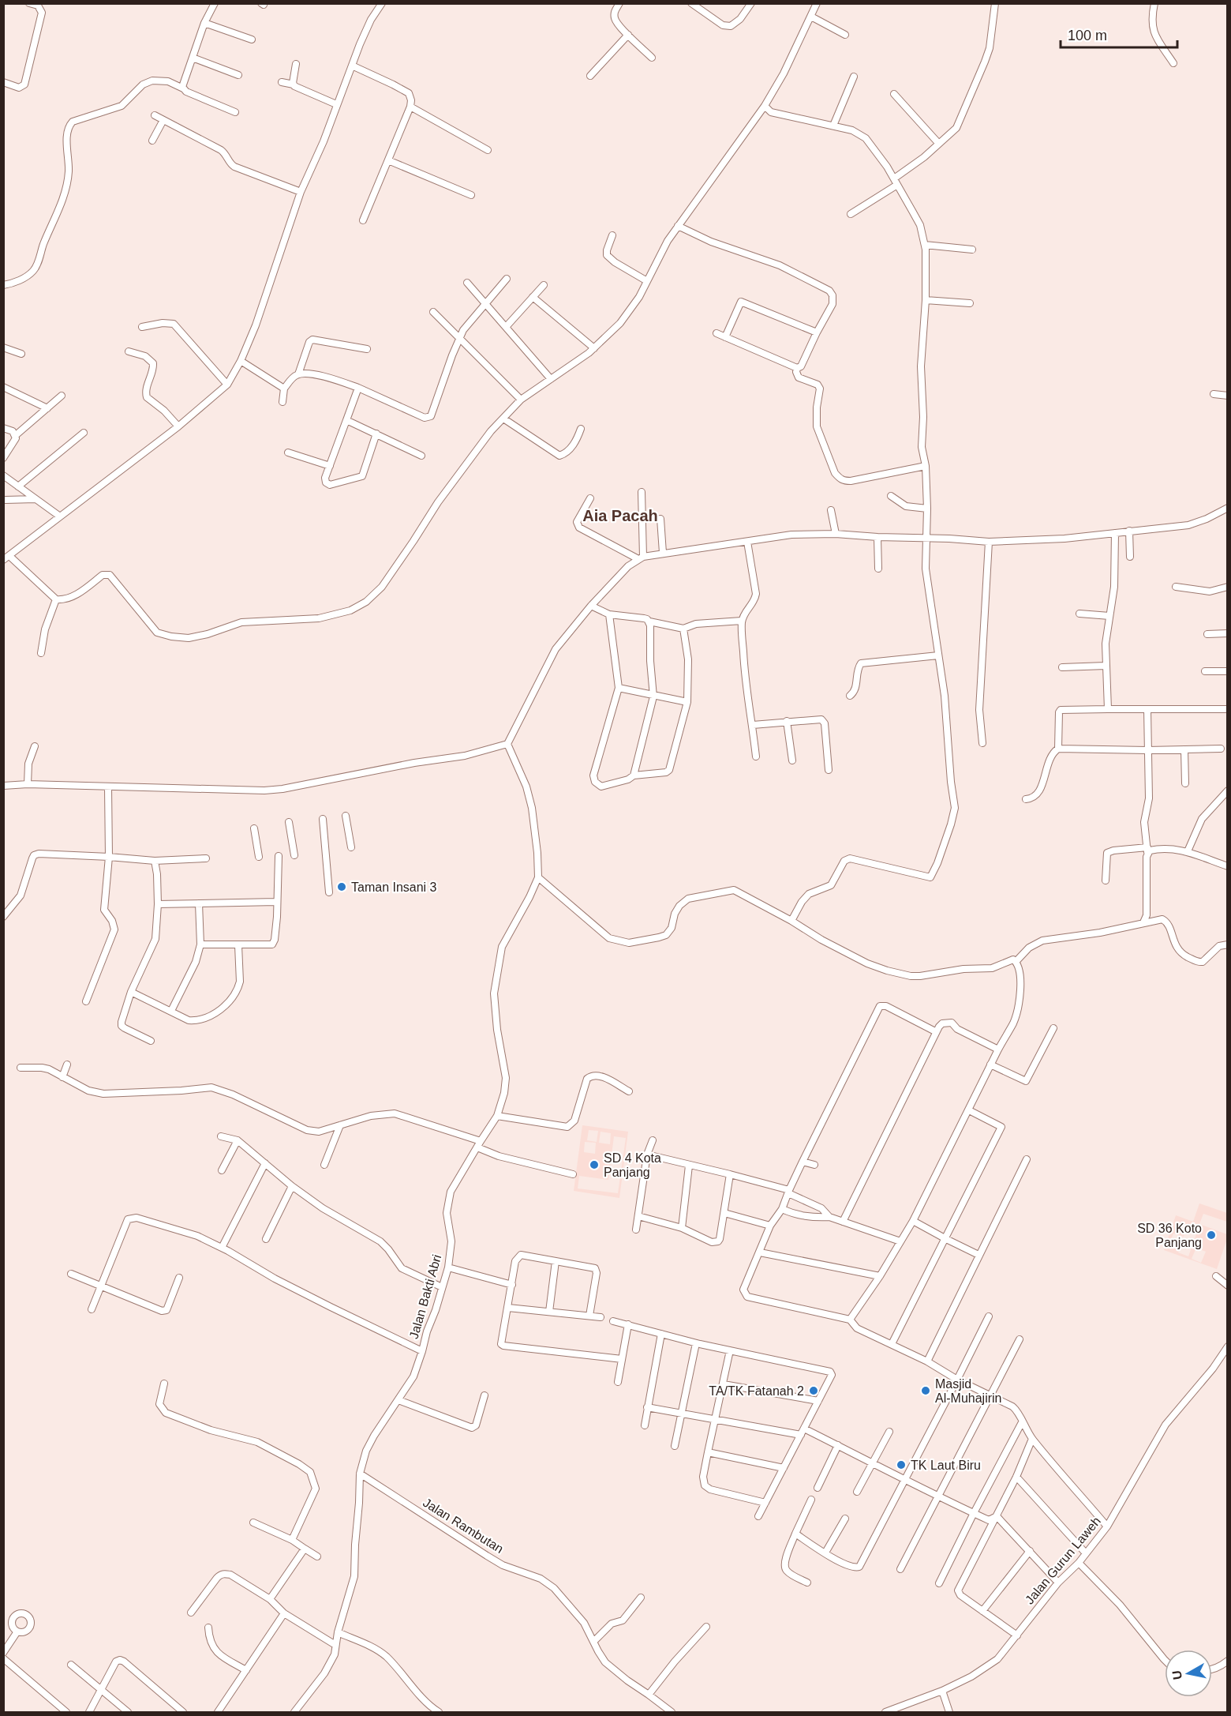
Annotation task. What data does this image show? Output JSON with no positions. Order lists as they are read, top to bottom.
{
  "streets": {
    "street": ["Jalan Bakti Abri", "Jalan Rambutan", "Jalan Gurun Laweh"]
  },
  "crossings": [
    ["Jalan Bakti Abri", "Jalan Rambutan"]
  ],
  "districts": ["Aia Pacah"],
  "places": [
    "Taman Insani 3",
    "SD 4 Kota Panjang",
    "SD 36 Koto Panjang",
    "TA/TK Fatanah 2",
    "Masjid Al-Muhajirin",
    "TK Laut Biru"
  ],
  "scale_bar": "100 m",
  "north": "left"
}
